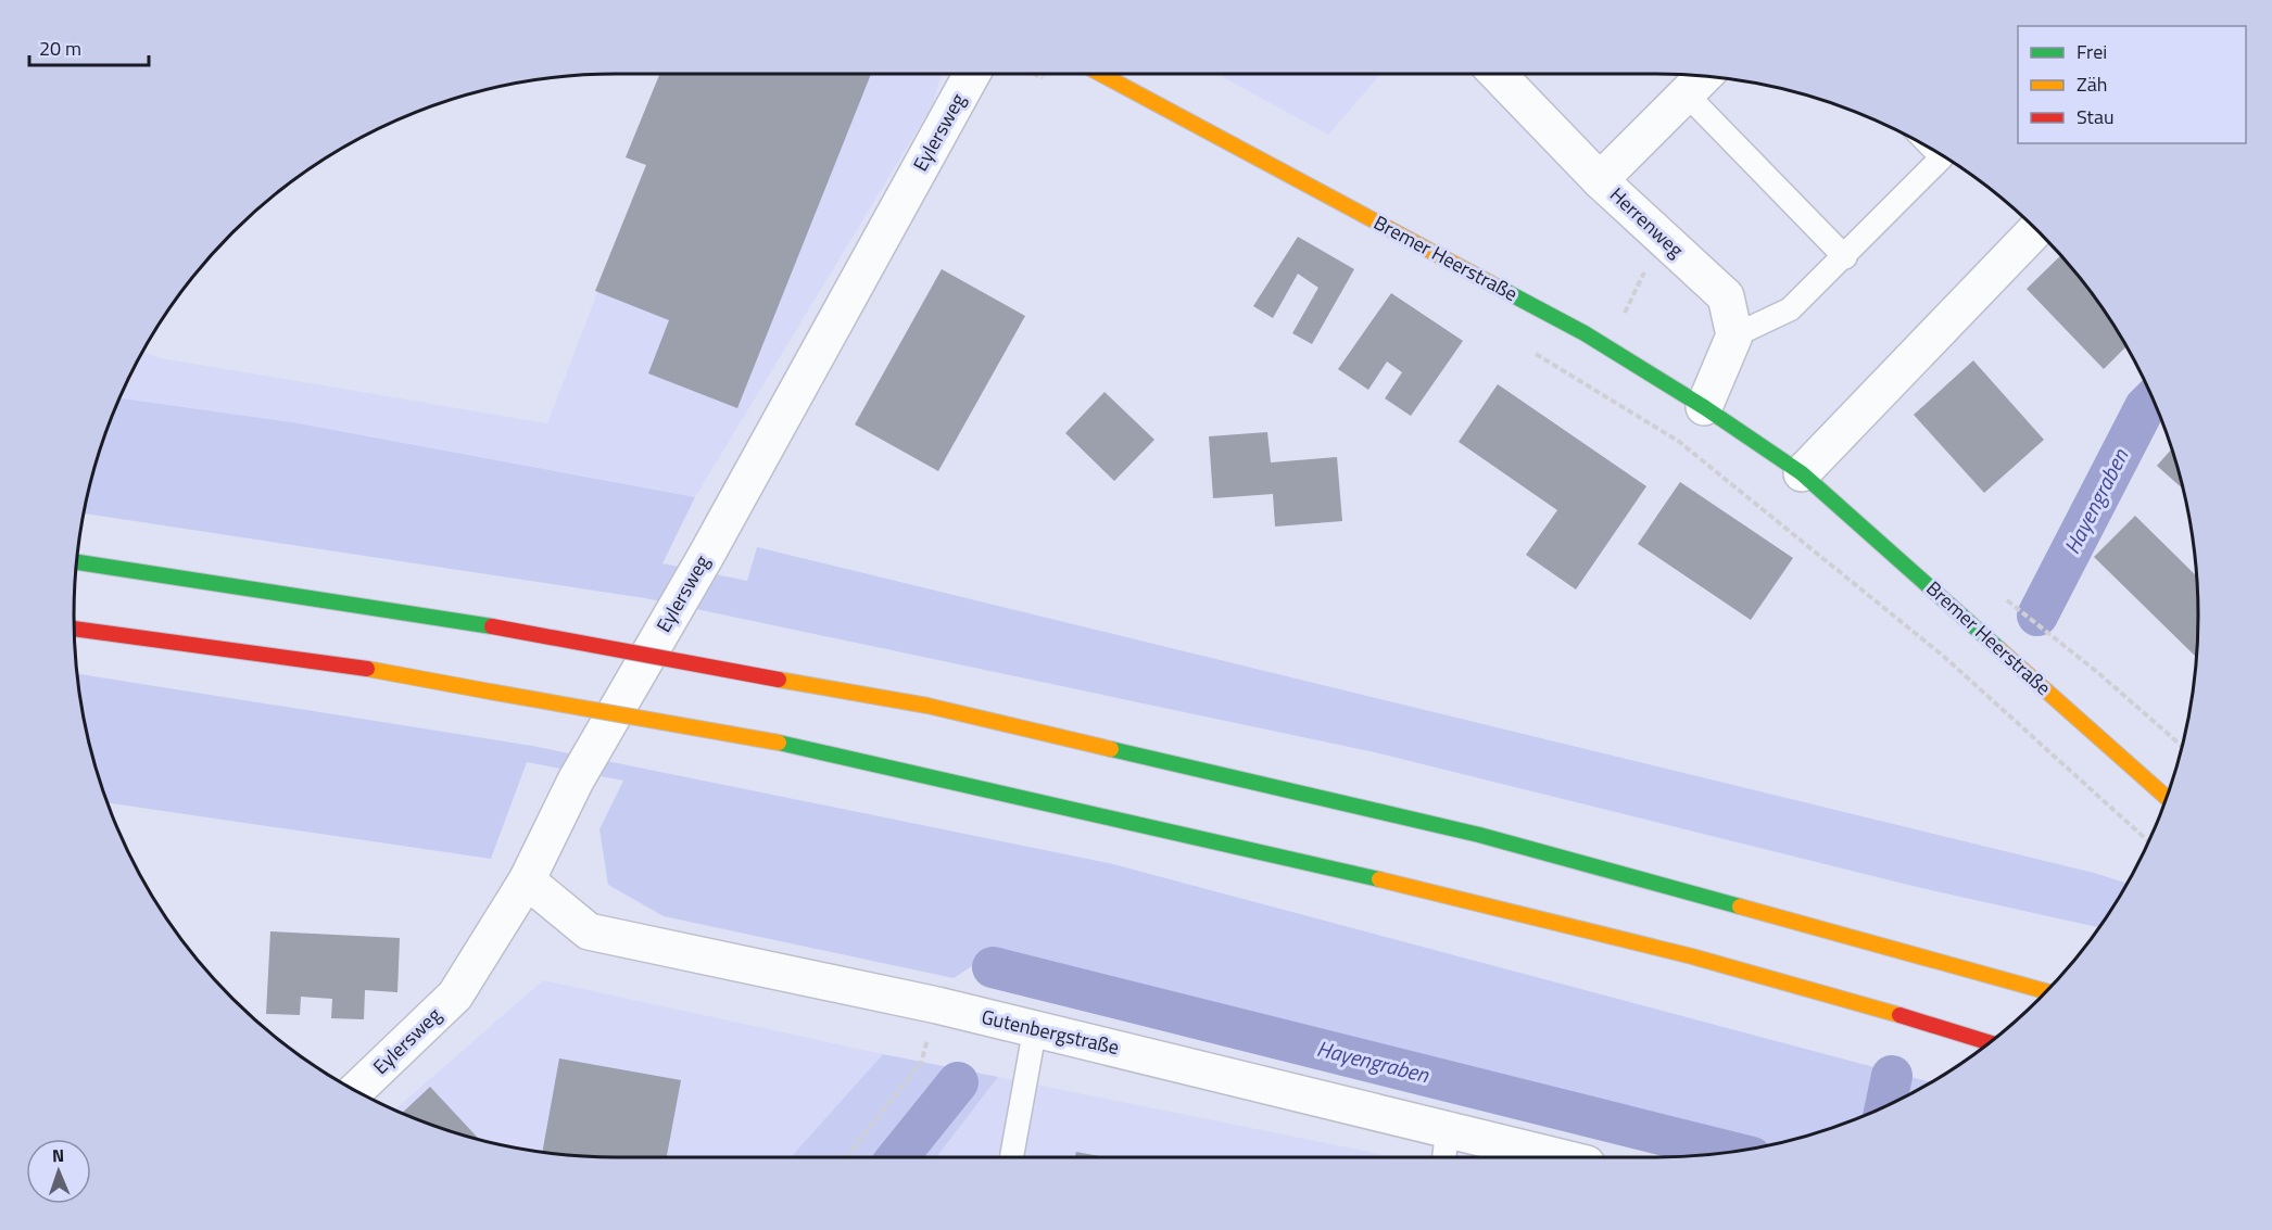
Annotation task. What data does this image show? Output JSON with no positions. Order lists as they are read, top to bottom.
{
  "streets": {
    "main road": ["Bremer Heerstraße"],
    "street": ["Eylersweg", "Herrenweg", "Gutenbergstraße"]
  },
  "crossings": [
    ["Eylersweg", "Gutenbergstraße"]
  ],
  "water": ["Hayengraben"],
  "legend": ["Frei", "Zäh", "Stau"],
  "scale_bar": "20 m",
  "north": "top"
}
